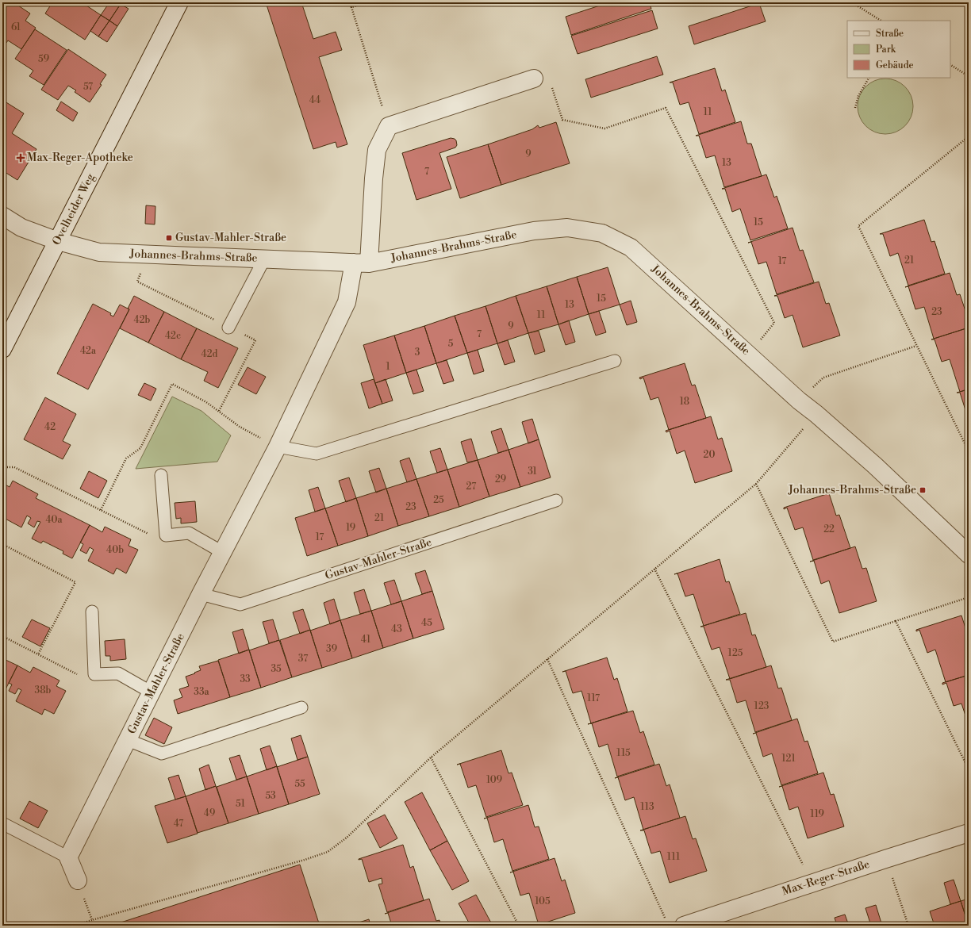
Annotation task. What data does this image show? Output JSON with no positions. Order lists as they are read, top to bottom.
{
  "streets": {
    "street": [
      "Ovelheider Weg",
      "Johannes-Brahms-Straße",
      "Gustav-Mahler-Straße",
      "Max-Reger-Straße"
    ]
  },
  "crossings": [
    ["Ovelheider Weg", "Johannes-Brahms-Straße"],
    ["Johannes-Brahms-Straße", "Gustav-Mahler-Straße"]
  ],
  "places": {
    "health": ["Max-Reger-Apotheke"],
    "transit": ["Gustav-Mahler-Straße", "Johannes-Brahms-Straße"]
  },
  "house_numbers": [
    "61",
    "59",
    "57",
    "44",
    "11",
    "9",
    "13",
    "7",
    "15",
    "21",
    "17",
    "15",
    "13",
    "23",
    "11",
    "42b",
    "9",
    "7",
    "42c",
    "5",
    "42a",
    "3",
    "42d",
    "1",
    "18",
    "42",
    "20",
    "31",
    "29",
    "27",
    "25",
    "23",
    "21",
    "40a",
    "19",
    "22",
    "17",
    "40b",
    "45",
    "43",
    "41",
    "39",
    "125",
    "37",
    "35",
    "33",
    "38b",
    "33a",
    "117",
    "123",
    "115",
    "121",
    "109",
    "55",
    "53",
    "51",
    "113",
    "49",
    "119",
    "47",
    "111",
    "105"
  ],
  "legend": ["Straße", "Park", "Gebäude"]
}
